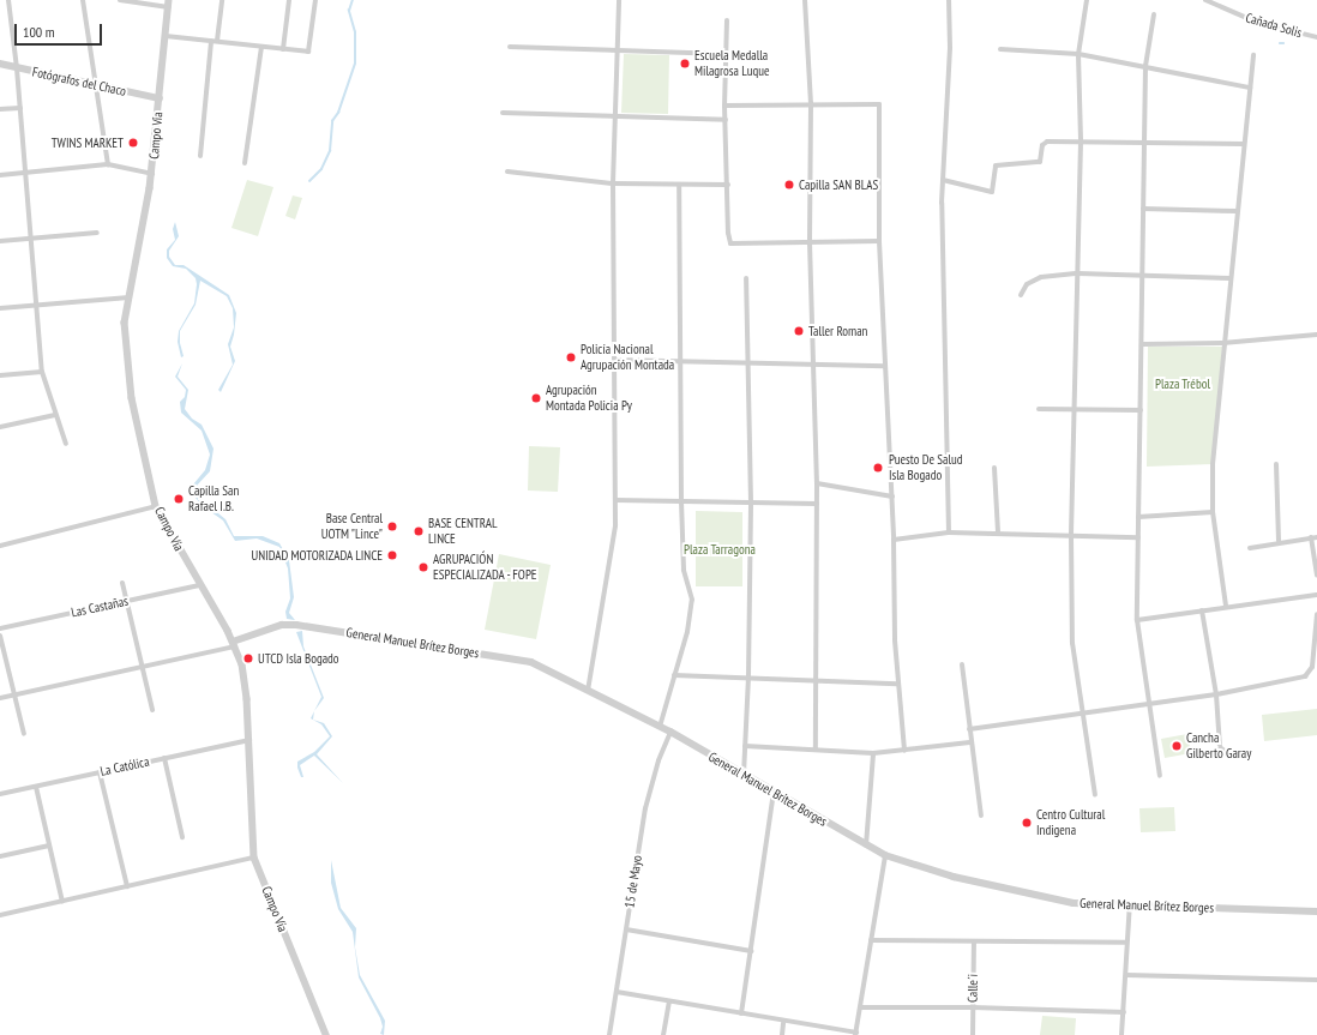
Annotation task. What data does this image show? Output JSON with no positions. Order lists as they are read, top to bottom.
{
  "streets": {
    "street": [
      "Cañada Solis",
      "Fotógrafos del Chaco",
      "Campo Vía",
      "Las Castañas",
      "General Manuel Brítez Borges",
      "La Católica",
      "15 de Mayo",
      "Calle´i"
    ]
  },
  "crossings": [
    ["Fotógrafos del Chaco", "Campo Vía"],
    ["Campo Vía", "Las Castañas"],
    ["Campo Vía", "General Manuel Brítez Borges"],
    ["Campo Vía", "La Católica"],
    ["General Manuel Brítez Borges", "15 de Mayo"]
  ],
  "parks": ["Plaza Trébol", "Plaza Tarragona"],
  "places": [
    "Escuela Medalla Milagrosa Luque",
    "TWINS MARKET",
    "Capilla SAN BLAS",
    "Taller Roman",
    "Policía Nacional Agrupación Montada",
    "Agrupación Montada Policia Py",
    "Puesto De Salud Isla Bogado",
    "Capilla San Rafael I.B.",
    "Base Central UOTM \"Lince\"",
    "BASE CENTRAL LINCE",
    "UNIDAD MOTORIZADA LINCE",
    "AGRUPACIÓN ESPECIALIZADA - FOPE",
    "UTCD Isla Bogado",
    "Cancha Gilberto Garay",
    "Centro Cultural Indigena"
  ],
  "scale_bar": "100 m"
}
